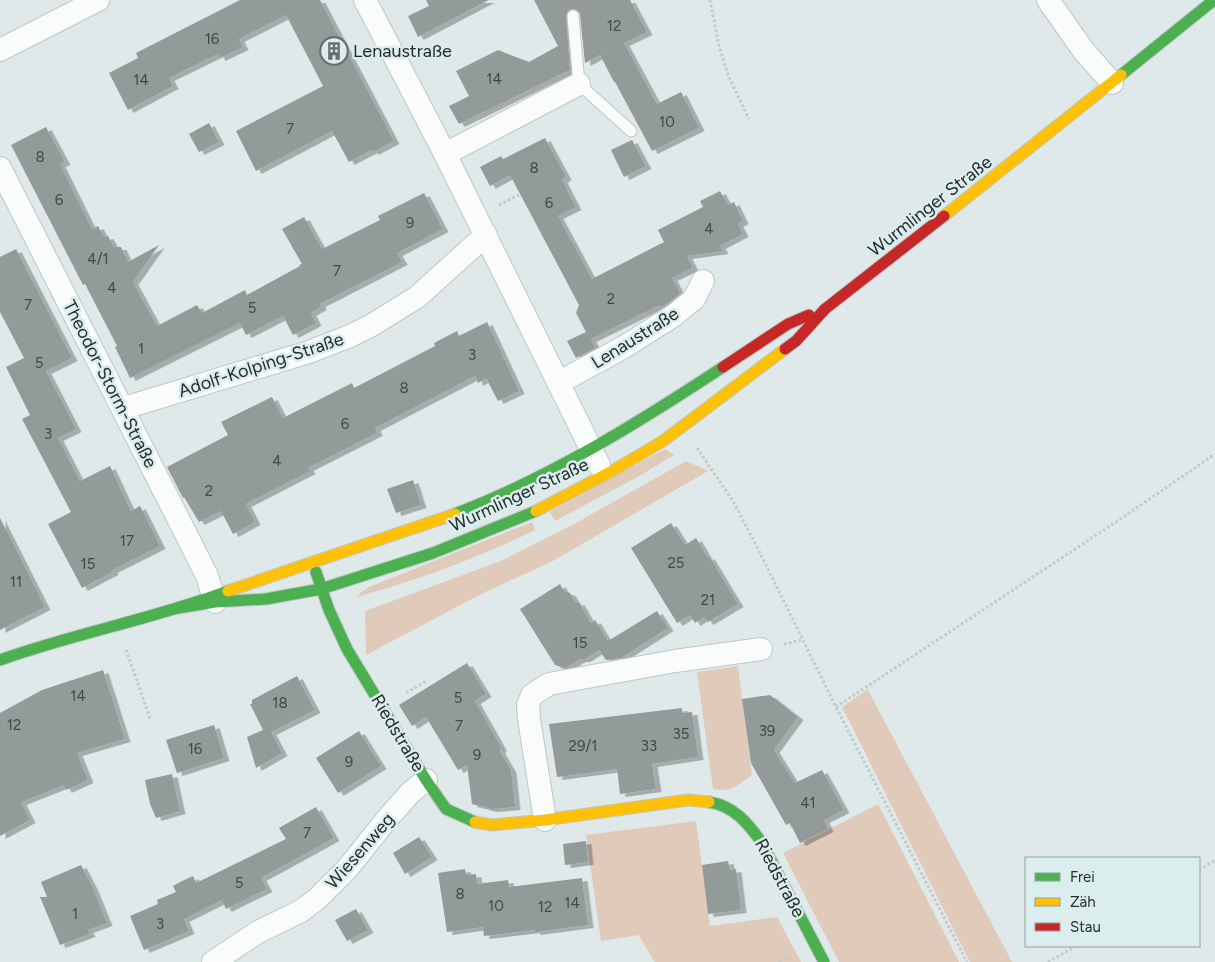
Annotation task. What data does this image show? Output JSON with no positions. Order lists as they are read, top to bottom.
{
  "streets": {
    "main road": ["Wurmlinger Straße", "Riedstraße"],
    "street": [
      "Lenaustraße",
      "Adolf-Kolping-Straße",
      "Theodor-Storm-Straße",
      "Wiesenweg"
    ]
  },
  "crossings": [
    ["Wurmlinger Straße", "Theodor-Storm-Straße"],
    ["Wurmlinger Straße", "Riedstraße"],
    ["Adolf-Kolping-Straße", "Theodor-Storm-Straße"],
    ["Riedstraße", "Wiesenweg"]
  ],
  "places": {
    "building": ["Lenaustraße"]
  },
  "house_numbers": [
    "12",
    "16",
    "14",
    "14",
    "10",
    "7",
    "8",
    "8",
    "6",
    "6",
    "9",
    "4",
    "4/1",
    "7",
    "4",
    "2",
    "7",
    "5",
    "1",
    "3",
    "5",
    "8",
    "6",
    "3",
    "4",
    "2",
    "17",
    "25",
    "15",
    "11",
    "21",
    "15",
    "14",
    "5",
    "18",
    "12",
    "7",
    "39",
    "35",
    "29/1",
    "33",
    "16",
    "9",
    "9",
    "41",
    "7",
    "5",
    "8",
    "14",
    "10",
    "12",
    "1",
    "3"
  ],
  "legend": ["Frei", "Zäh", "Stau"]
}
